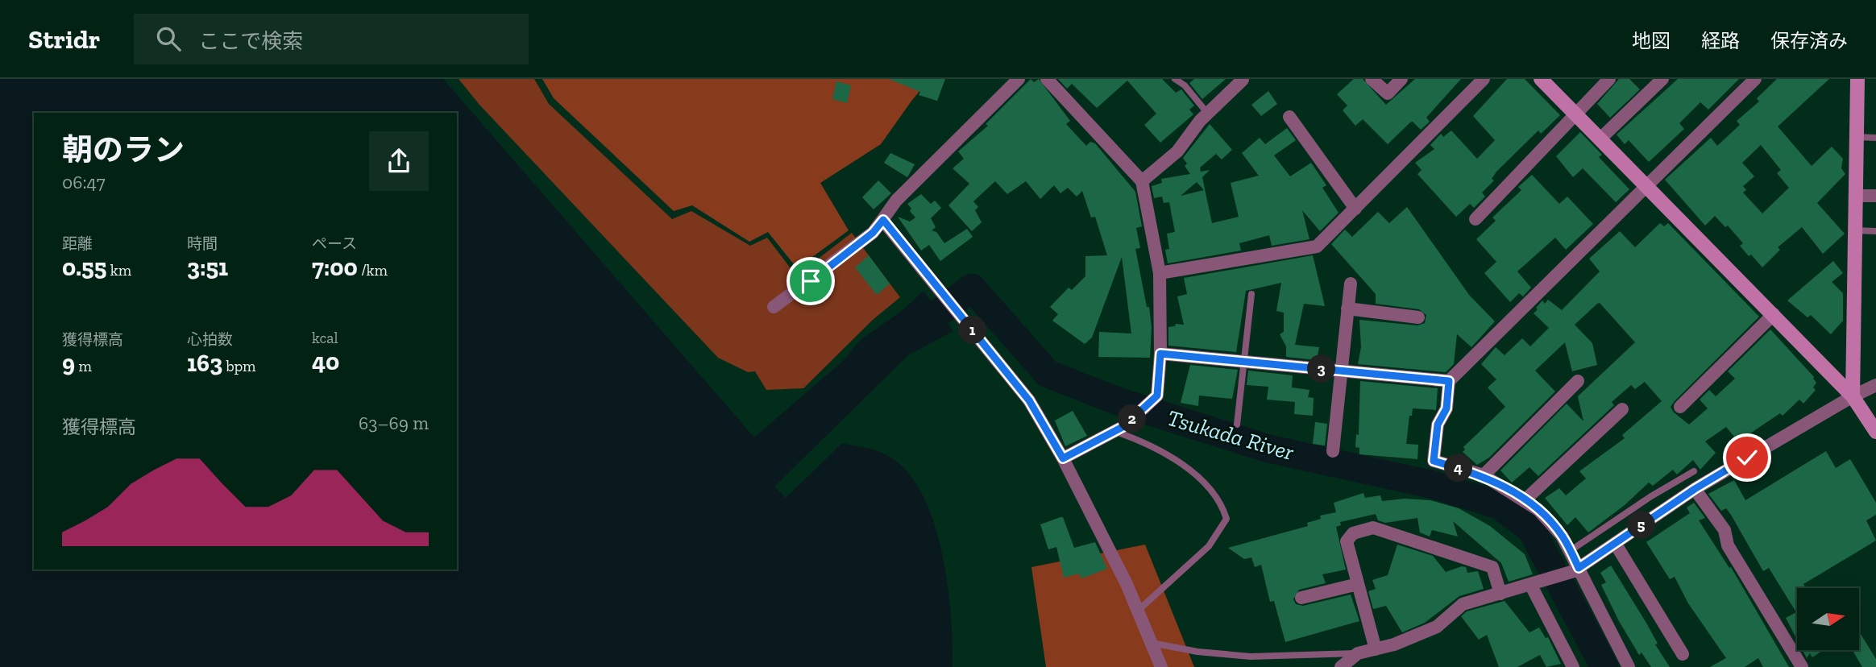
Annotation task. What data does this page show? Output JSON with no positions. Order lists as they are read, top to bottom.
{
  "water": ["Tsukada River"],
  "north": "right",
  "page": {
    "header": "Stridr",
    "search": "ここで検索",
    "nav": ["地図", "経路", "保存済み"],
    "heading": ["朝のラン", "06:47"],
    "stats": [
      ["距離", "0.55 km"],
      ["時間", "3:51"],
      ["ペース", "7:00 /km"],
      ["獲得標高", "9 m"],
      ["心拍数", "163 bpm"],
      ["kcal", "40"]
    ],
    "pins": [
      "1",
      "3",
      "2",
      "4",
      "5"
    ],
    "chart": ["獲得標高", "63–69 m"]
  }
}
